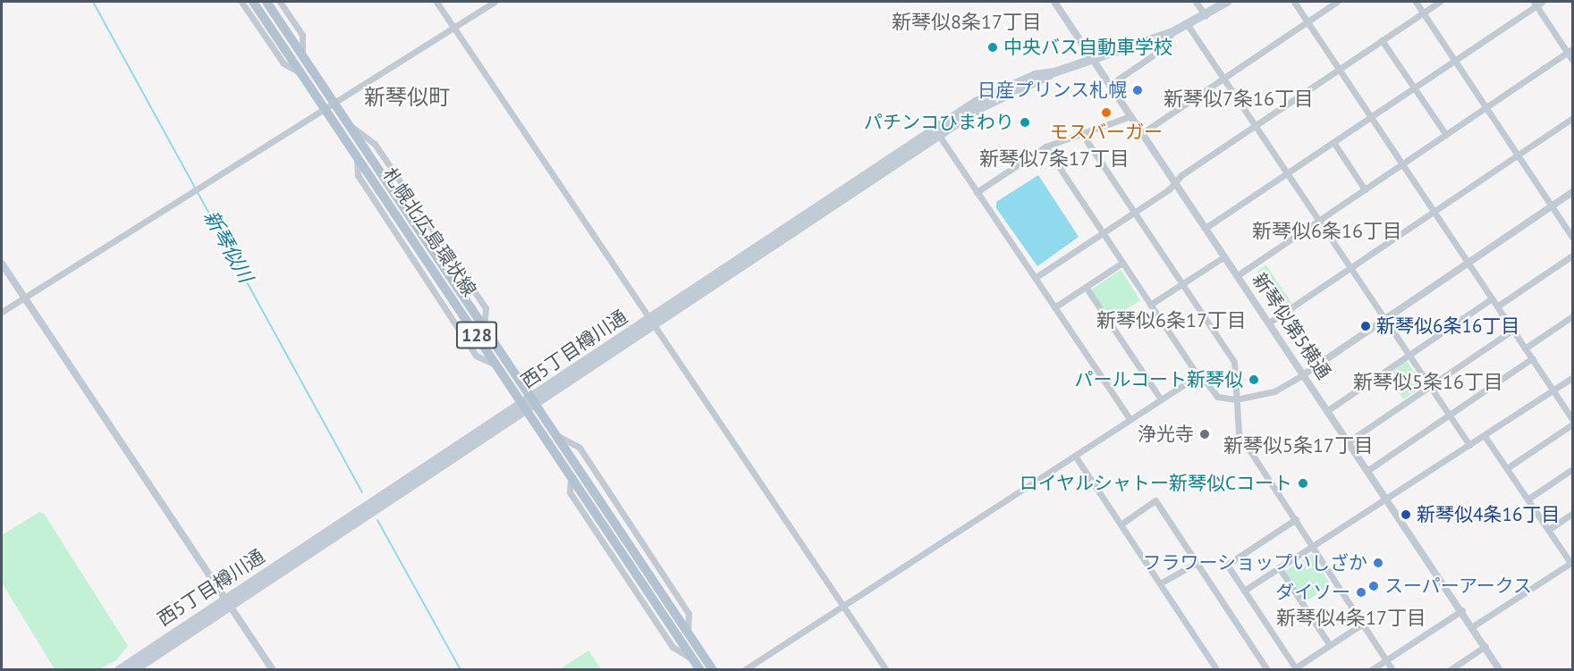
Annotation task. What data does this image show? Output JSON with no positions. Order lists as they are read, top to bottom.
{
  "streets": {
    "main road": ["札幌北広島環状線", "128", "西5丁目樽川通"],
    "street": ["新琴似第5横通"]
  },
  "crossings": [
    ["札幌北広島環状線", "西5丁目樽川通"],
    ["新琴似第5横通", "西5丁目樽川通"]
  ],
  "districts": [
    "新琴似8条17丁目",
    "新琴似町",
    "新琴似7条16丁目",
    "新琴似7条17丁目",
    "新琴似6条16丁目",
    "新琴似6条17丁目",
    "新琴似5条16丁目",
    "新琴似5条17丁目",
    "新琴似4条17丁目"
  ],
  "water": ["新琴似川"],
  "places": [
    "中央バス自動車学校",
    "日産プリンス札幌",
    "モスバーガー",
    "パチンコひまわり",
    "新琴似6条16丁目",
    "パールコート新琴似",
    "浄光寺",
    "ロイヤルシャトー新琴似Cコート",
    "新琴似4条16丁目",
    "フラワーショップいしざか",
    "スーパーアークス",
    "ダイソー"
  ]
}
